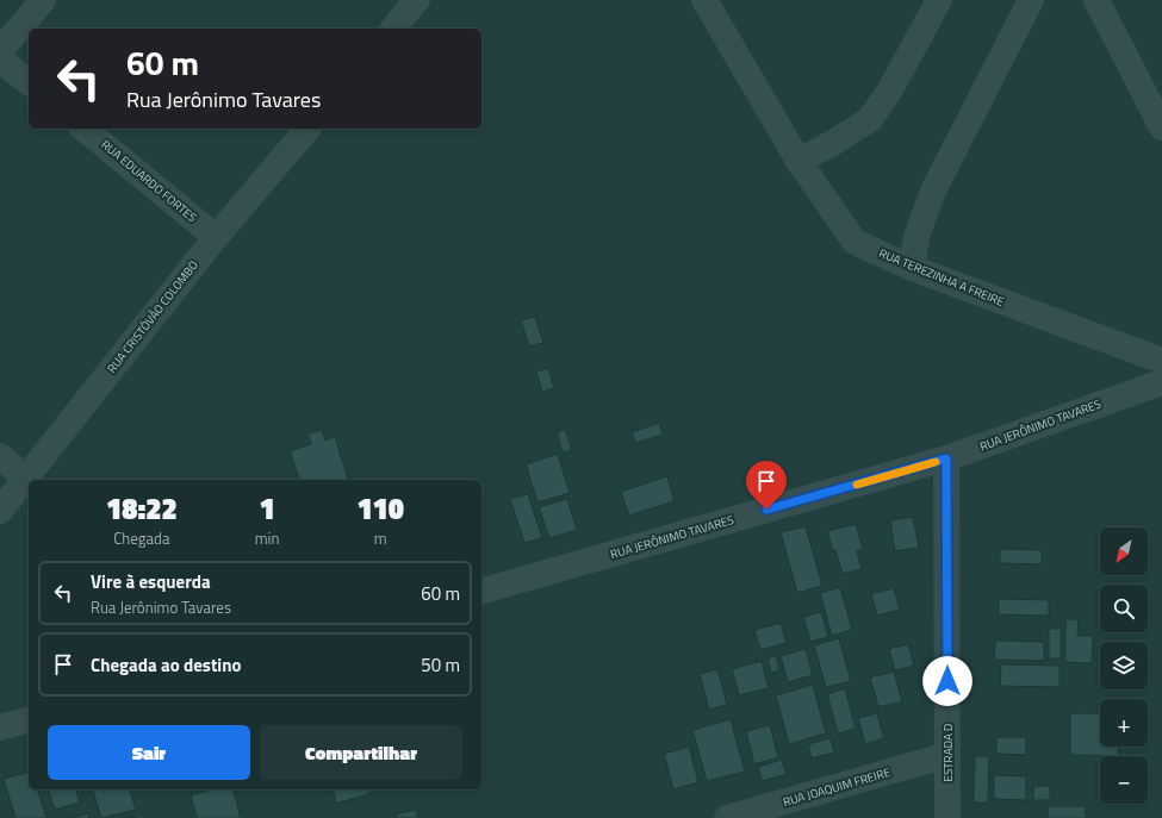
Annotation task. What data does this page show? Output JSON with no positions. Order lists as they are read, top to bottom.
{
  "streets": {
    "street": [
      "RUA EDUARDO FORTES",
      "RUA TEREZINHA A FREIRE",
      "RUA CRISTÓVÃO COLOMBO",
      "RUA JERÔNIMO TAVARES",
      "ESTRADA D",
      "RUA JOAQUIM FREIRE"
    ]
  },
  "crossings": [
    ["RUA EDUARDO FORTES", "RUA CRISTÓVÃO COLOMBO"],
    ["RUA JERÔNIMO TAVARES", "ESTRADA D"],
    ["ESTRADA D", "RUA JOAQUIM FREIRE"]
  ],
  "north": "bottom left",
  "page": {
    "turn": ["60 m", "Rua Jerônimo Tavares"],
    "eta": [
      "18:22",
      "Chegada",
      "1",
      "min",
      "110",
      "m"
    ],
    "map_buttons": ["+", "−"],
    "list": [
      {
        "name": "Vire à esquerda",
        "note": "Rua Jerônimo Tavares",
        "value": "60 m"
      },
      {
        "name": "Chegada ao destino",
        "value": "50 m"
      }
    ],
    "buttons": ["Sair", "Compartilhar"]
  }
}
